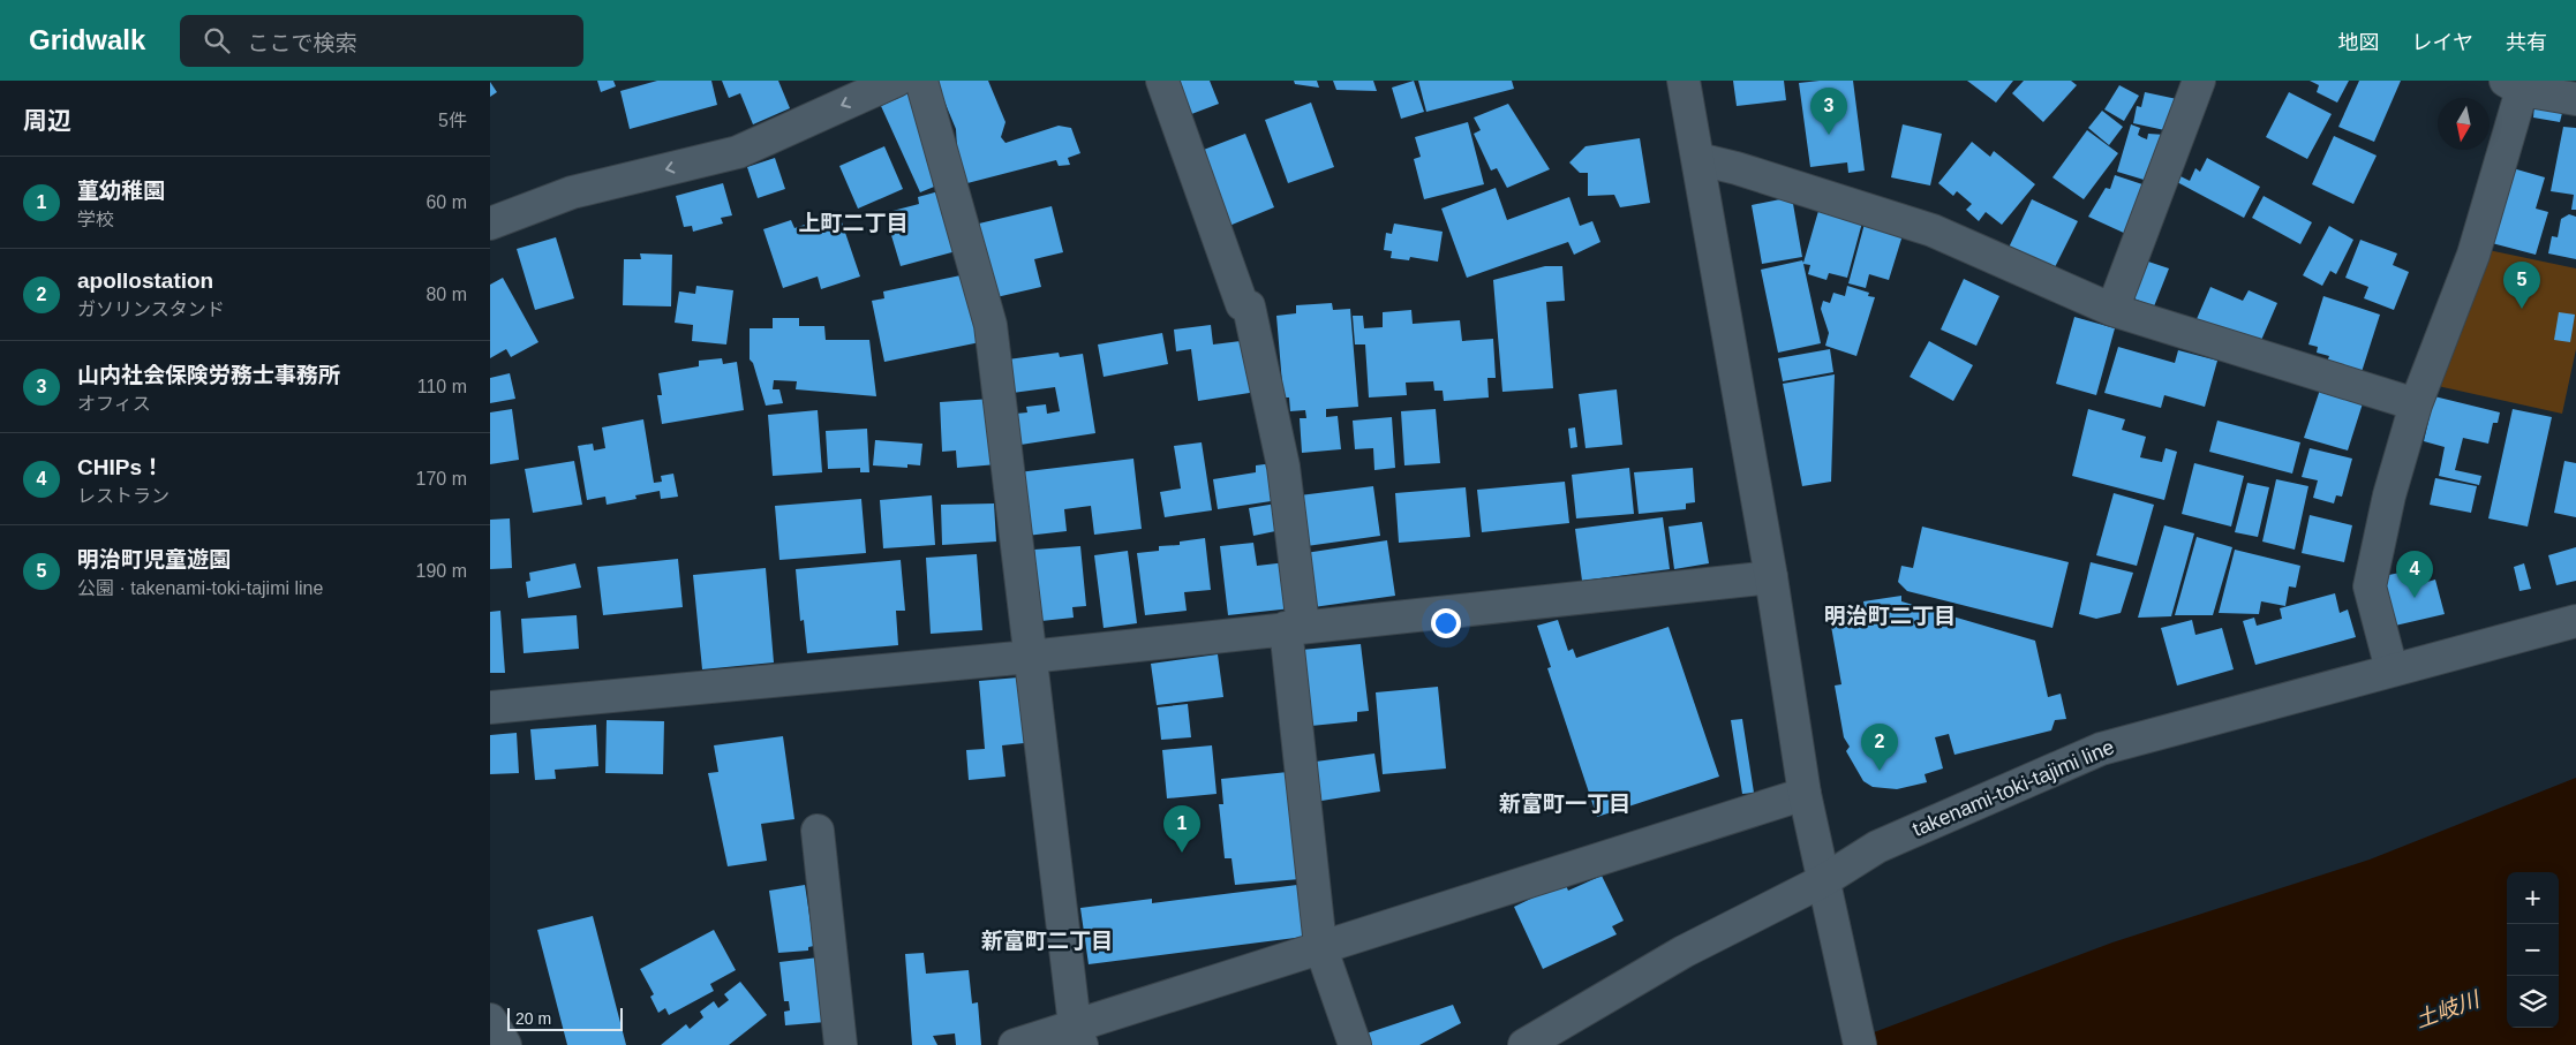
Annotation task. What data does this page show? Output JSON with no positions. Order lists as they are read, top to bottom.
{
  "streets": {
    "street": ["takenami-toki-tajimi line"]
  },
  "districts": [
    "上町二丁目",
    "明治町二丁目",
    "新富町一丁目",
    "新富町二丁目"
  ],
  "water": ["土岐川"],
  "scale_bar": "20 m",
  "north": "bottom",
  "page": {
    "header": "Gridwalk",
    "search": "ここで検索",
    "nav": ["地図", "レイヤ", "共有"],
    "heading": ["周辺", "5件"],
    "pins": [
      "3",
      "5",
      "4",
      "2",
      "1"
    ],
    "list": [
      {
        "mark": "1",
        "name": "菫幼稚園",
        "note": "学校",
        "value": "60 m"
      },
      {
        "mark": "2",
        "name": "apollostation",
        "note": "ガソリンスタンド",
        "value": "80 m"
      },
      {
        "mark": "3",
        "name": "山内社会保険労務士事務所",
        "note": "オフィス",
        "value": "110 m"
      },
      {
        "mark": "4",
        "name": "CHIPs！",
        "note": "レストラン",
        "value": "170 m"
      },
      {
        "mark": "5",
        "name": "明治町児童遊園",
        "note": "公園 · takenami-toki-tajimi line",
        "value": "190 m"
      }
    ],
    "map_buttons": ["+", "−"],
    "scale": "20 m"
  }
}
